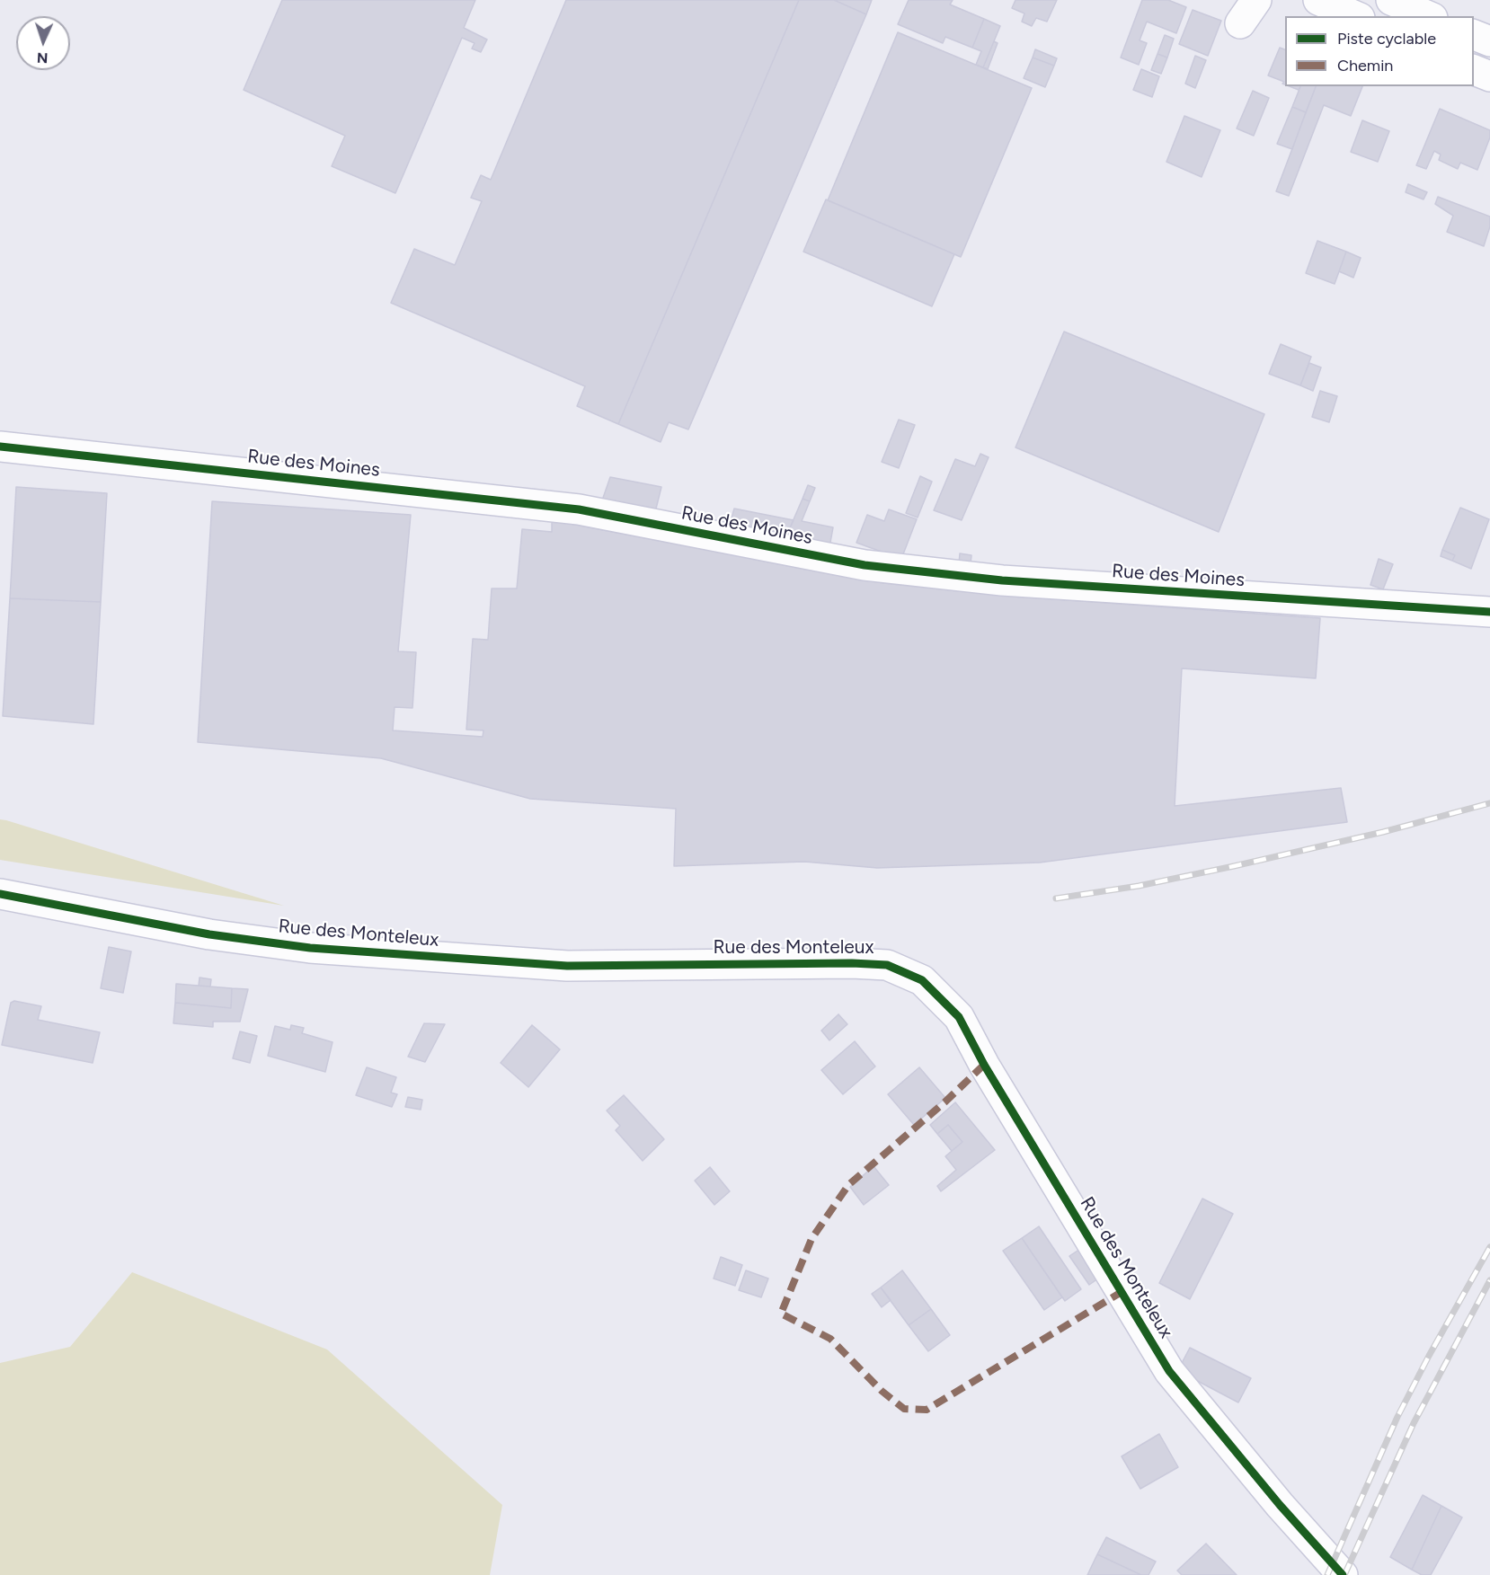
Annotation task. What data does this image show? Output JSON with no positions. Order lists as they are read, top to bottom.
{
  "streets": {
    "street": ["Rue des Moines", "Rue des Monteleux"]
  },
  "legend": ["Piste cyclable", "Chemin"],
  "north": "bottom"
}
